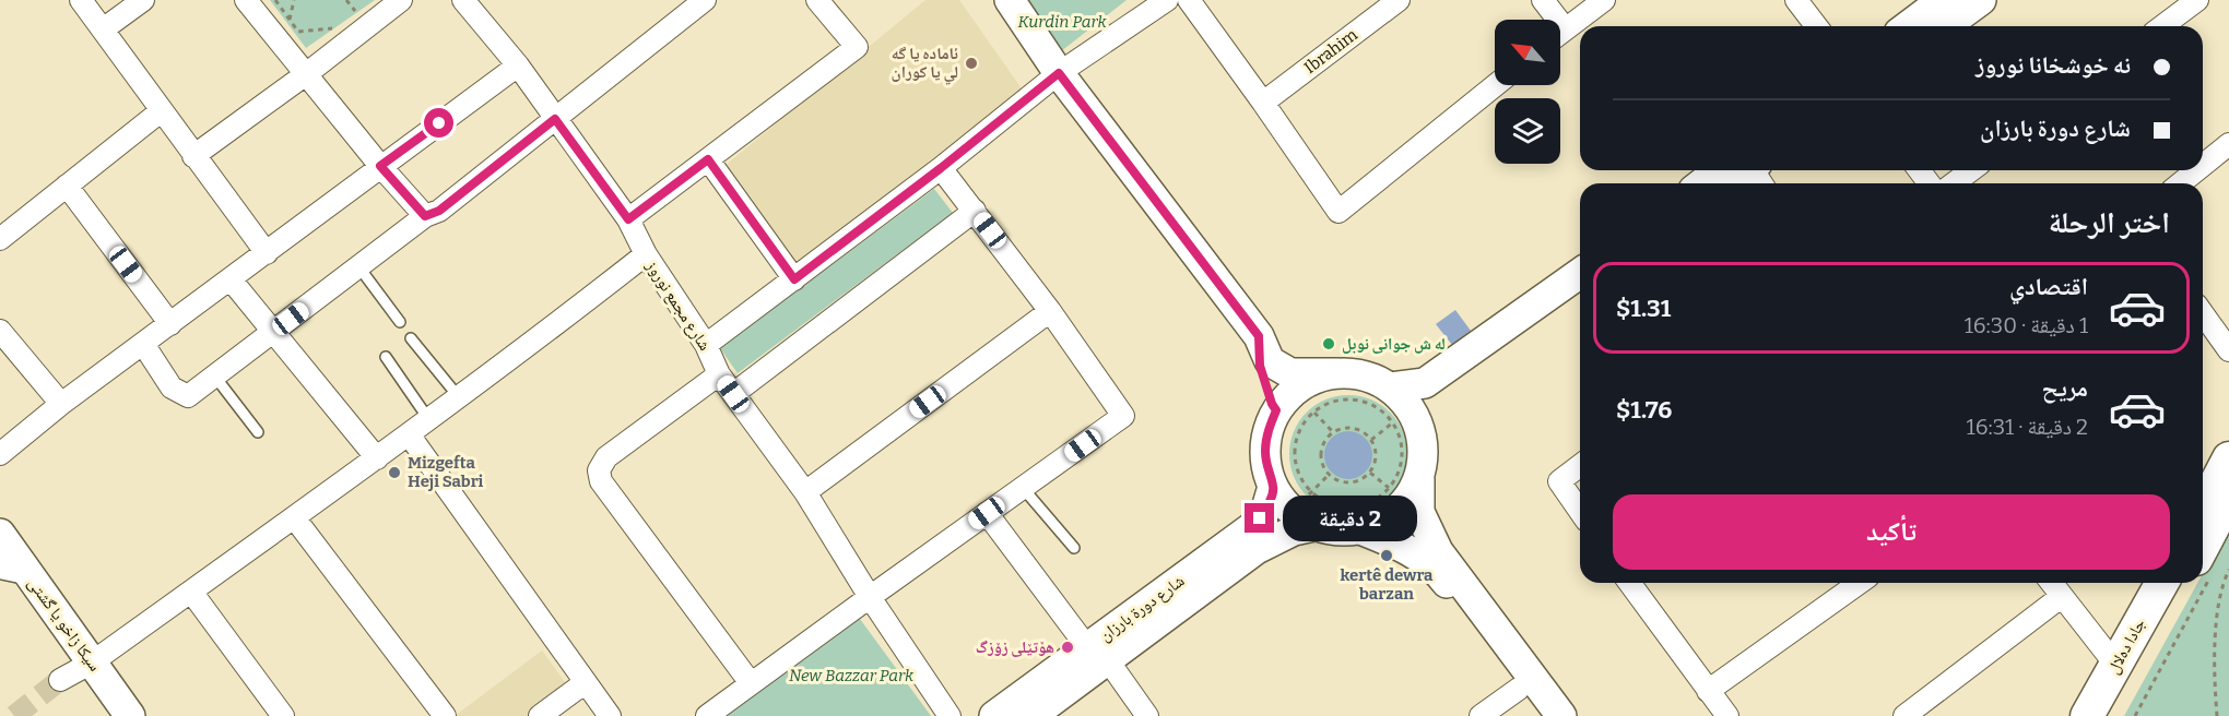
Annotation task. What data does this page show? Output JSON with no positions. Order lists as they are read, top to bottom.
{
  "streets": {
    "main road": ["شارع دورة بارزان", "سیکا زاخو یا گشتى", "جادا دەلال"],
    "street": ["Ibrahim", "شارع مجمع نوروز"]
  },
  "parks": ["Kurdin Park", "New Bazzar Park"],
  "places": [
    "ئاماده يا گه لي يا كوران",
    "له ش جوانى نوبل",
    "Mizgefta Heji Sabri",
    "kertê dewra barzan",
    "هۆتێلی زۆزگ"
  ],
  "north": "top left",
  "page": {
    "banner": ["نه خوشخانا نوروز", "شارع دورة بارزان"],
    "heading": "اختر الرحلة",
    "list": [
      {
        "name": "اقتصادي",
        "note": "1 دقيقة · 16:30",
        "value": "$1.31"
      },
      {
        "name": "مريح",
        "note": "2 دقيقة · 16:31",
        "value": "$1.76"
      }
    ],
    "buttons": "تأكيد",
    "bubble": "2 دقيقة"
  }
}
